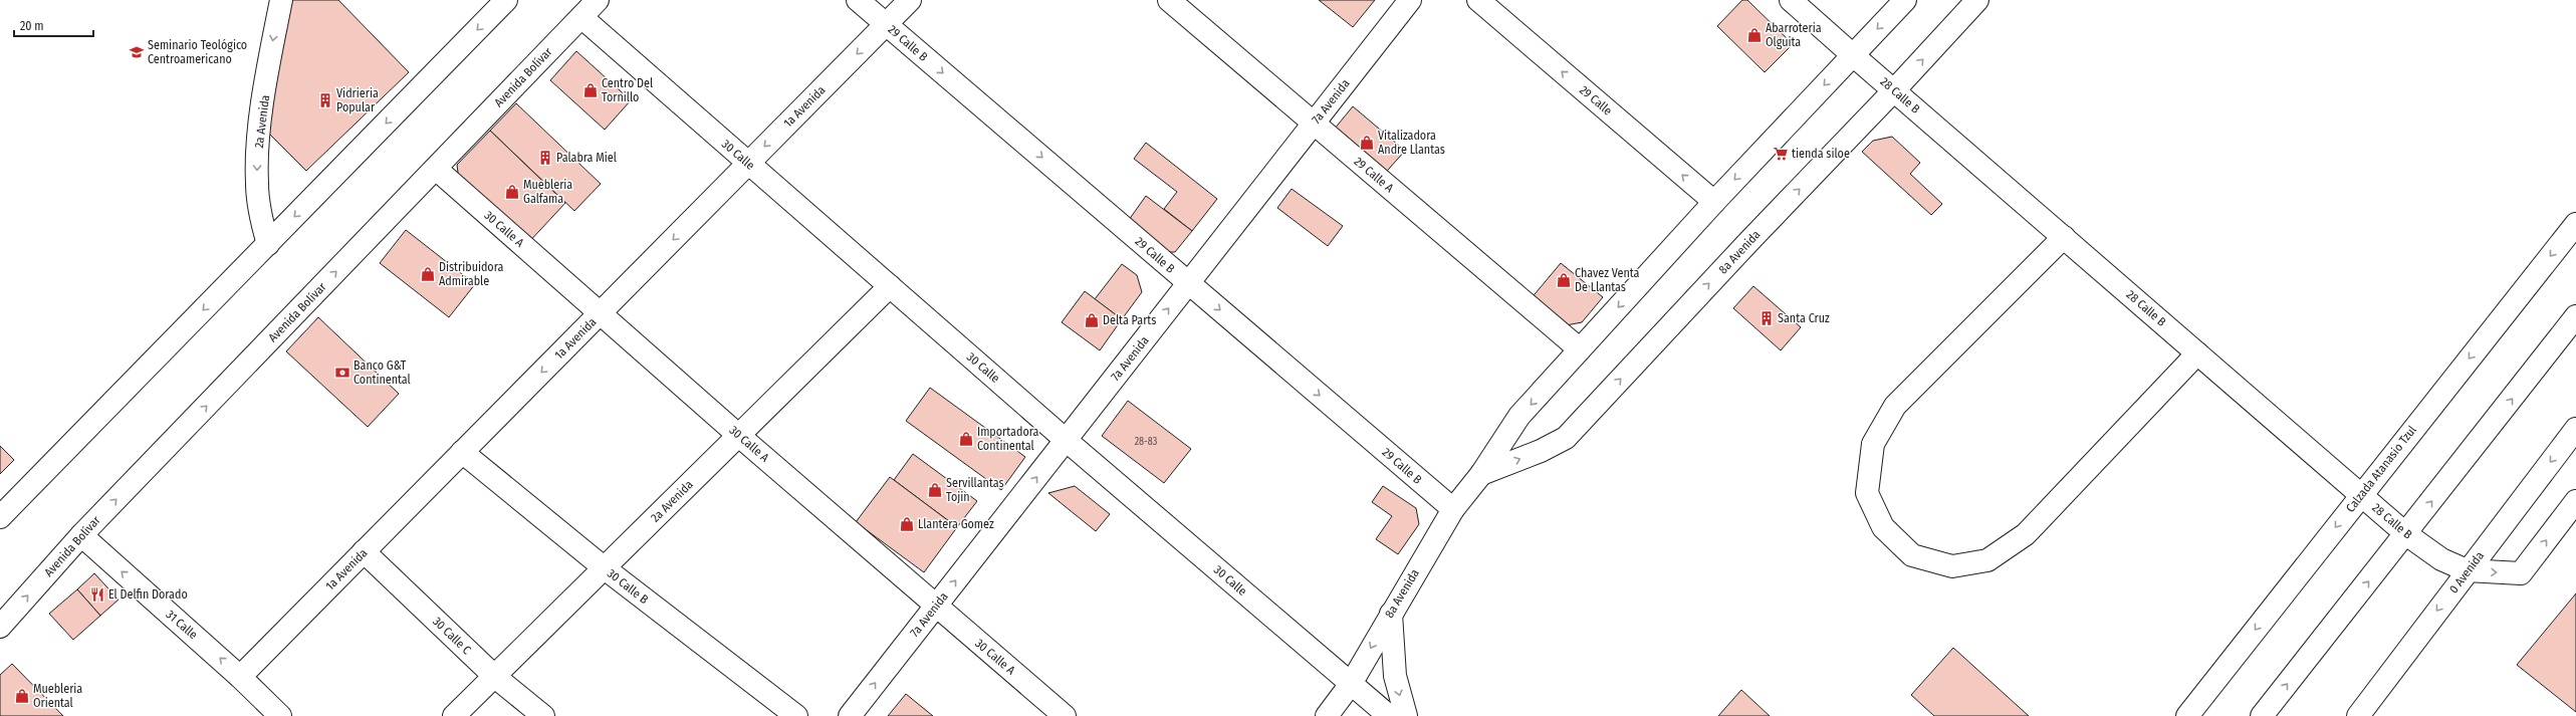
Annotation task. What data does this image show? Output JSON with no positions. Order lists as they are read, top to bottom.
{
  "streets": {
    "street": [
      "29 Calle B",
      "Avenida Bolívar",
      "28 Calle B",
      "29 Calle",
      "7a Avenida",
      "1a Avenida",
      "2a Avenida",
      "30 Calle",
      "29 Calle A",
      "30 Calle A",
      "8a Avenida",
      "Calzada Atanasio Tzul",
      "0 Avenida",
      "30 Calle B",
      "31 Calle",
      "30 Calle C"
    ]
  },
  "crossings": [
    ["29 Calle B", "7a Avenida"],
    ["29 Calle B", "1a Avenida"],
    ["29 Calle B", "8a Avenida"],
    ["Avenida Bolívar", "30 Calle"],
    ["Avenida Bolívar", "30 Calle A"],
    ["Avenida Bolívar", "31 Calle"],
    ["28 Calle B", "8a Avenida"],
    ["28 Calle B", "Calzada Atanasio Tzul"],
    ["28 Calle B", "0 Avenida"],
    ["29 Calle", "8a Avenida"],
    ["7a Avenida", "30 Calle"],
    ["7a Avenida", "29 Calle A"],
    ["7a Avenida", "30 Calle A"],
    ["1a Avenida", "30 Calle"],
    ["1a Avenida", "30 Calle A"],
    ["1a Avenida", "30 Calle B"],
    ["1a Avenida", "31 Calle"],
    ["1a Avenida", "30 Calle C"],
    ["2a Avenida", "30 Calle"],
    ["2a Avenida", "30 Calle A"],
    ["2a Avenida", "30 Calle B"],
    ["2a Avenida", "30 Calle C"],
    ["30 Calle", "8a Avenida"],
    ["29 Calle A", "8a Avenida"]
  ],
  "one_way": [
    "29 Calle B",
    "29 Calle",
    "7a Avenida",
    "1a Avenida",
    "31 Calle"
  ],
  "places": {
    "shop": [
      "Abarroteria Olguita",
      "Centro Del Tornillo",
      "Vitalizadora Andre Llantas",
      "Muebleria Galfama",
      "Distribuidora Admirable",
      "Chavez Venta De Llantas",
      "Delta Parts",
      "Importadora Continental",
      "Servillantas Tojin",
      "Llantera Gomez",
      "Muebleria Oriental"
    ],
    "school or university": ["Seminario Teológico Centroamericano"],
    "building": ["Vidrieria Popular", "Palabra Miel", "Santa Cruz"],
    "supermarket": ["tienda siloe"],
    "bank": ["Banco G&T Continental"],
    "restaurant": ["El Delfin Dorado"]
  },
  "house_numbers": ["28-83"],
  "scale_bar": "20 m"
}
